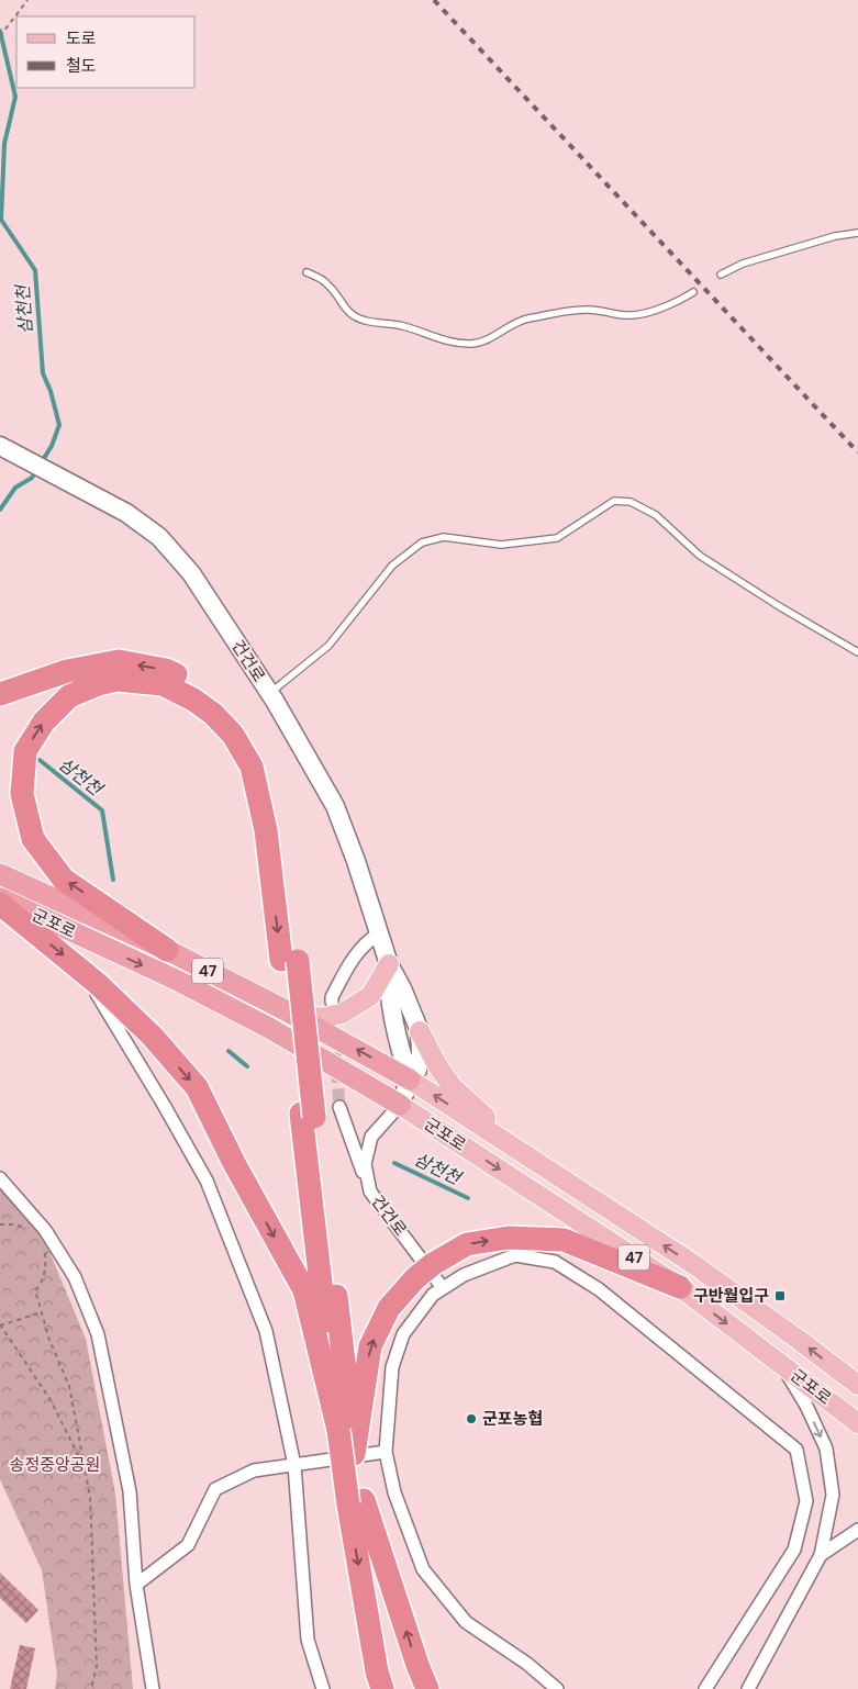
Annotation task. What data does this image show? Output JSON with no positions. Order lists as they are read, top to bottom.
{
  "streets": {
    "highway": ["군포로", "47"],
    "main road": ["건건로"]
  },
  "crossings": [
    ["건건로", "군포로"]
  ],
  "water": ["삼천천"],
  "parks": ["송정중앙공원"],
  "places": {
    "transit": ["구반월입구"],
    "other": ["군포농협"]
  },
  "legend": ["도로", "철도"]
}
